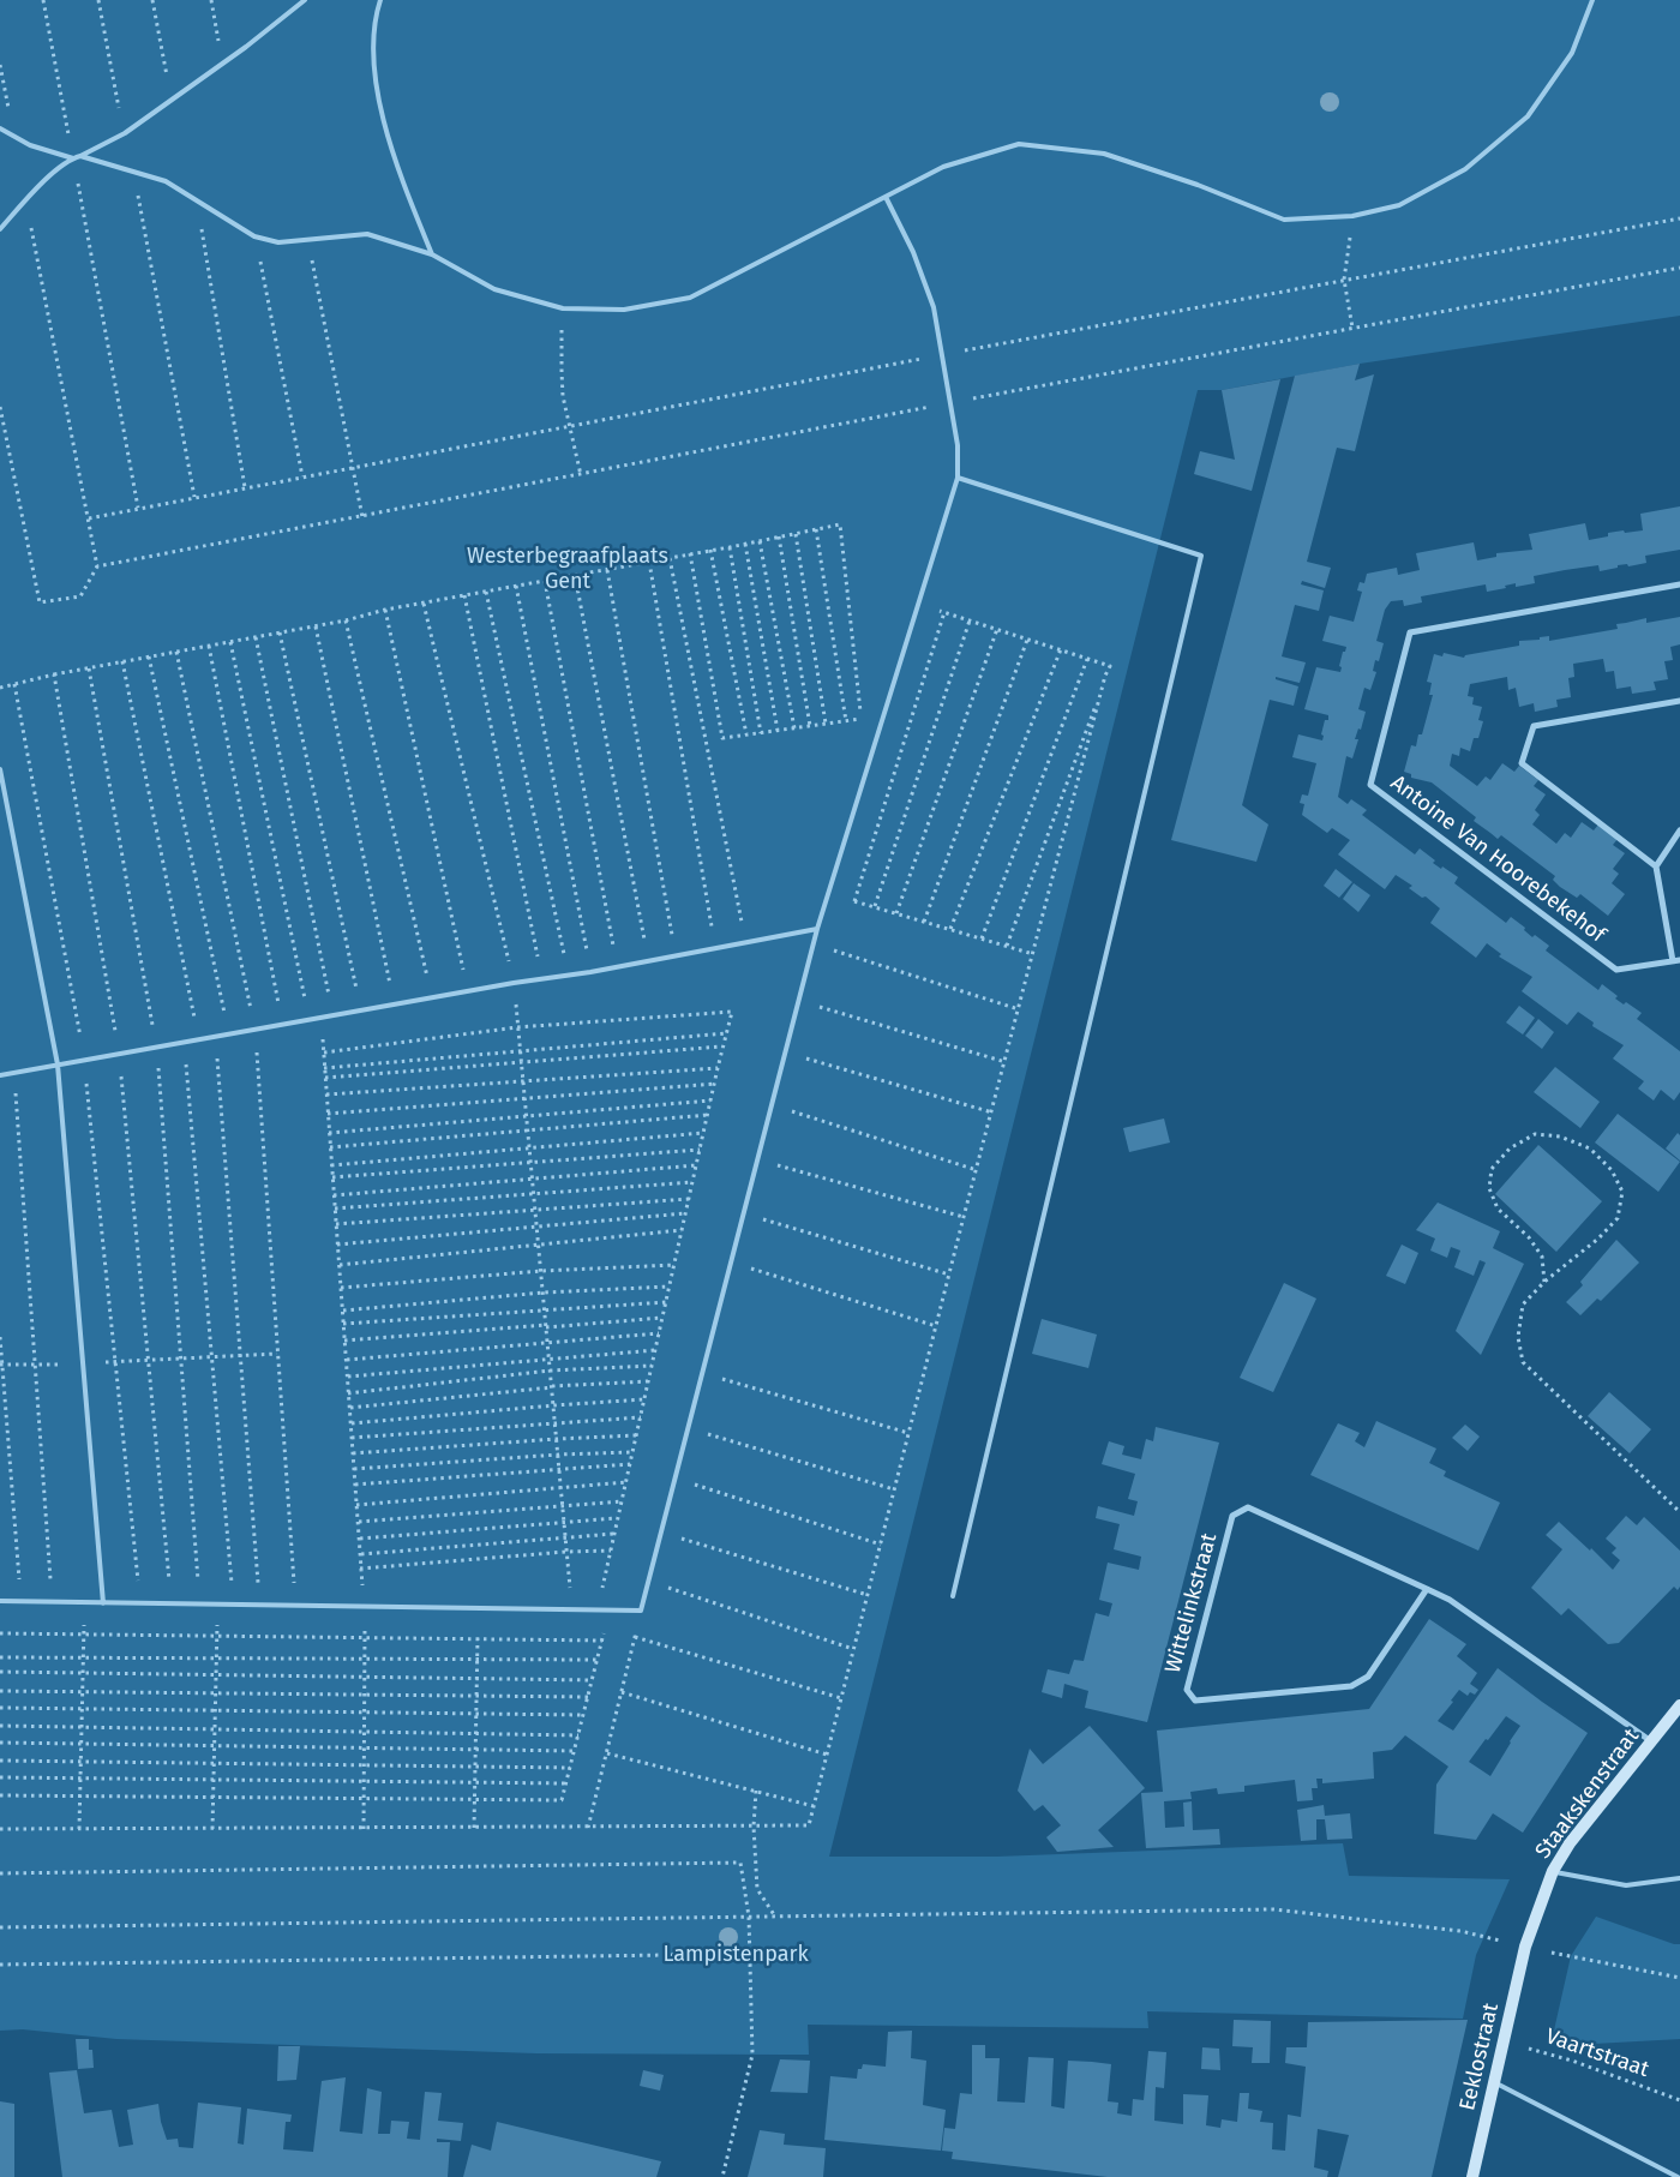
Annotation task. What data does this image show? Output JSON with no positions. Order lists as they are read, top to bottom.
{
  "streets": {
    "street": [
      "Antoine Van Hoorebekehof",
      "Wittelinkstraat",
      "Staakskenstraat",
      "Eeklostraat"
    ],
    "path": ["Vaartstraat"]
  },
  "crossings": [
    ["Wittelinkstraat", "Staakskenstraat"],
    ["Staakskenstraat", "Eeklostraat"],
    ["Vaartstraat", "Eeklostraat"]
  ],
  "parks": ["Westerbegraafplaats Gent", "Lampistenpark"]
}
